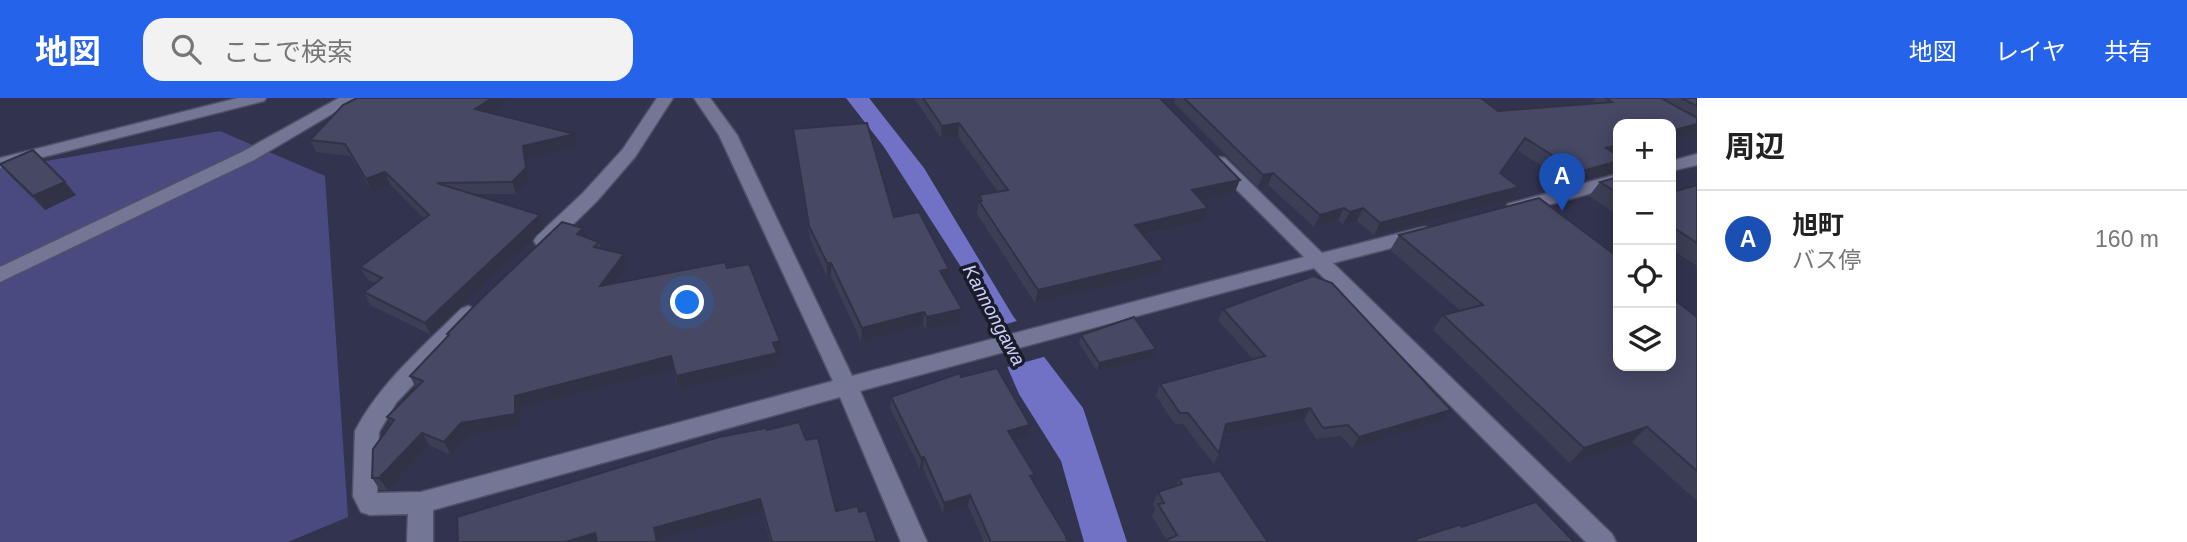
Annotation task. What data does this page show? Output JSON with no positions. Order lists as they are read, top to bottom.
{
  "water": ["Kannongawa"],
  "page": {
    "header": "地図",
    "search": "ここで検索",
    "nav": ["地図", "レイヤ", "共有"],
    "heading": "周辺",
    "map_buttons": ["+", "−"],
    "pins": "A",
    "list": [
      {
        "mark": "A",
        "name": "旭町",
        "note": "バス停",
        "value": "160 m"
      }
    ]
  }
}
